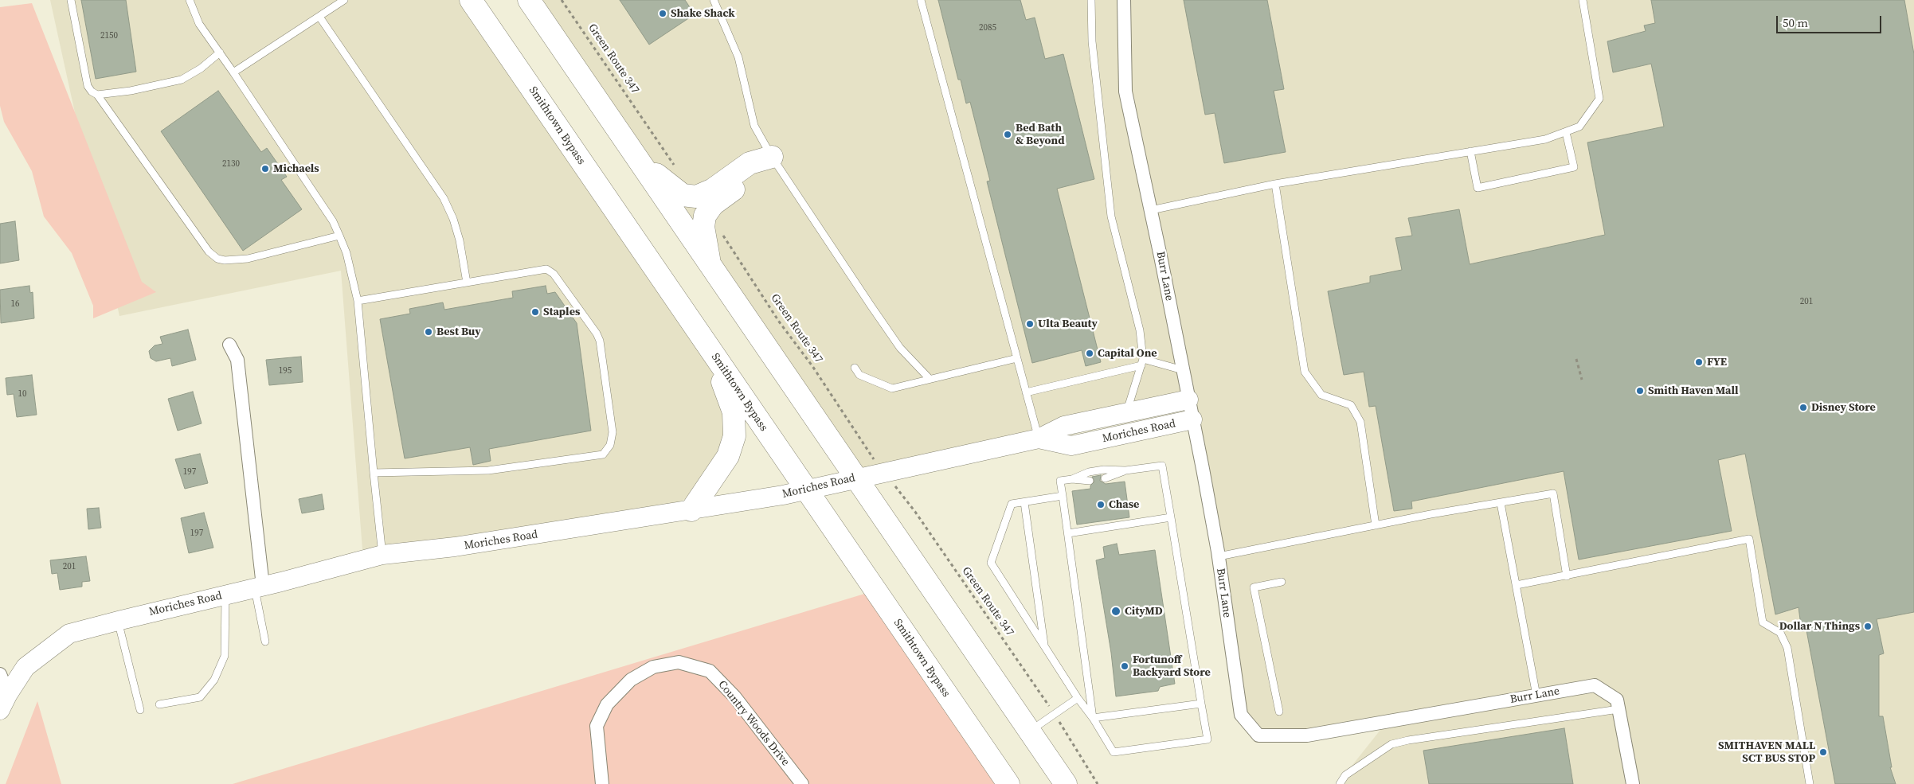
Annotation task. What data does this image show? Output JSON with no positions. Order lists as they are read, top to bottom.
{
  "streets": {
    "highway": ["Smithtown Bypass"],
    "main road": ["Moriches Road"],
    "street": ["Burr Lane", "Country Woods Drive"],
    "path": ["Green Route 347"]
  },
  "crossings": [
    ["Smithtown Bypass", "Moriches Road"],
    ["Burr Lane", "Moriches Road"]
  ],
  "places": [
    "Shake Shack",
    "Bed Bath & Beyond",
    "Michaels",
    "Staples",
    "Ulta Beauty",
    "Best Buy",
    "Capital One",
    "FYE",
    "Smith Haven Mall",
    "Disney Store",
    "Chase",
    "CityMD",
    "Dollar N Things",
    "Fortunoff Backyard Store",
    "SMITHAVEN MALL SCT BUS STOP"
  ],
  "house_numbers": [
    "2085",
    "2150",
    "2130",
    "201",
    "16",
    "195",
    "10",
    "197",
    "197",
    "201"
  ],
  "scale_bar": "50 m"
}
